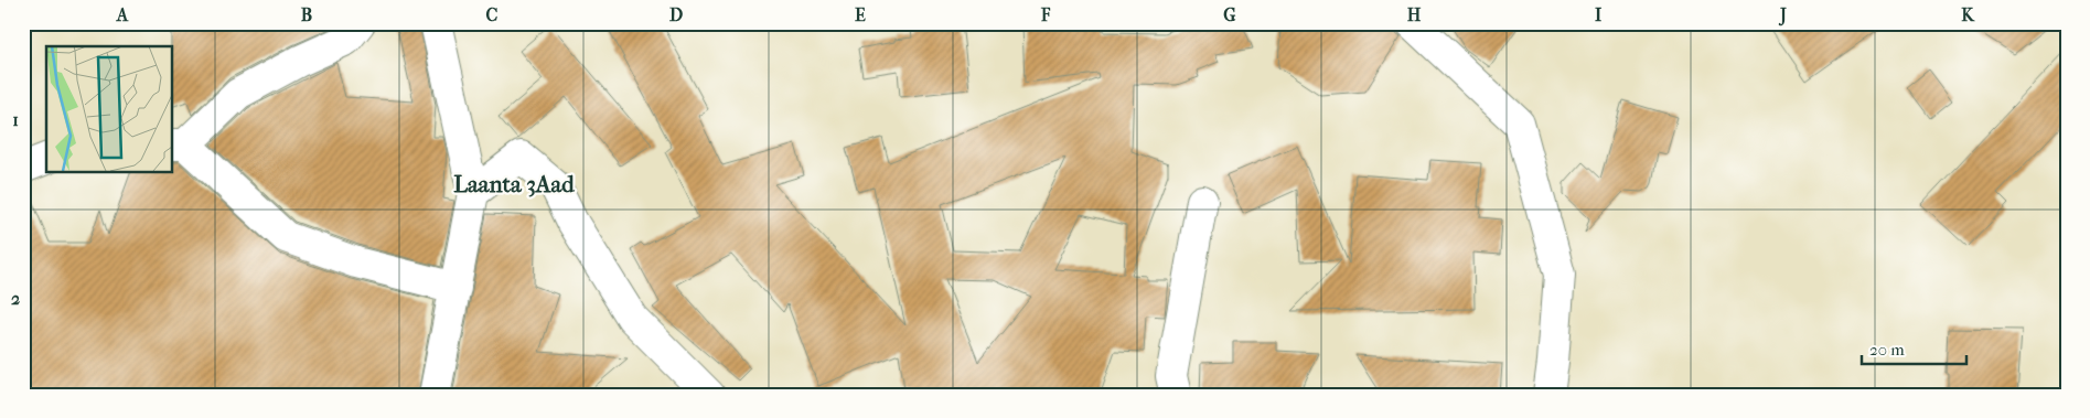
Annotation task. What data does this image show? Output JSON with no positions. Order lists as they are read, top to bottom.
{
  "districts": ["Laanta 3Aad"],
  "scale_bar": "20 m",
  "grid": {
    "columns": [
      "A",
      "B",
      "C",
      "D",
      "E",
      "F",
      "G",
      "H",
      "I",
      "J",
      "K"
    ],
    "rows": ["1", "2"]
  }
}
